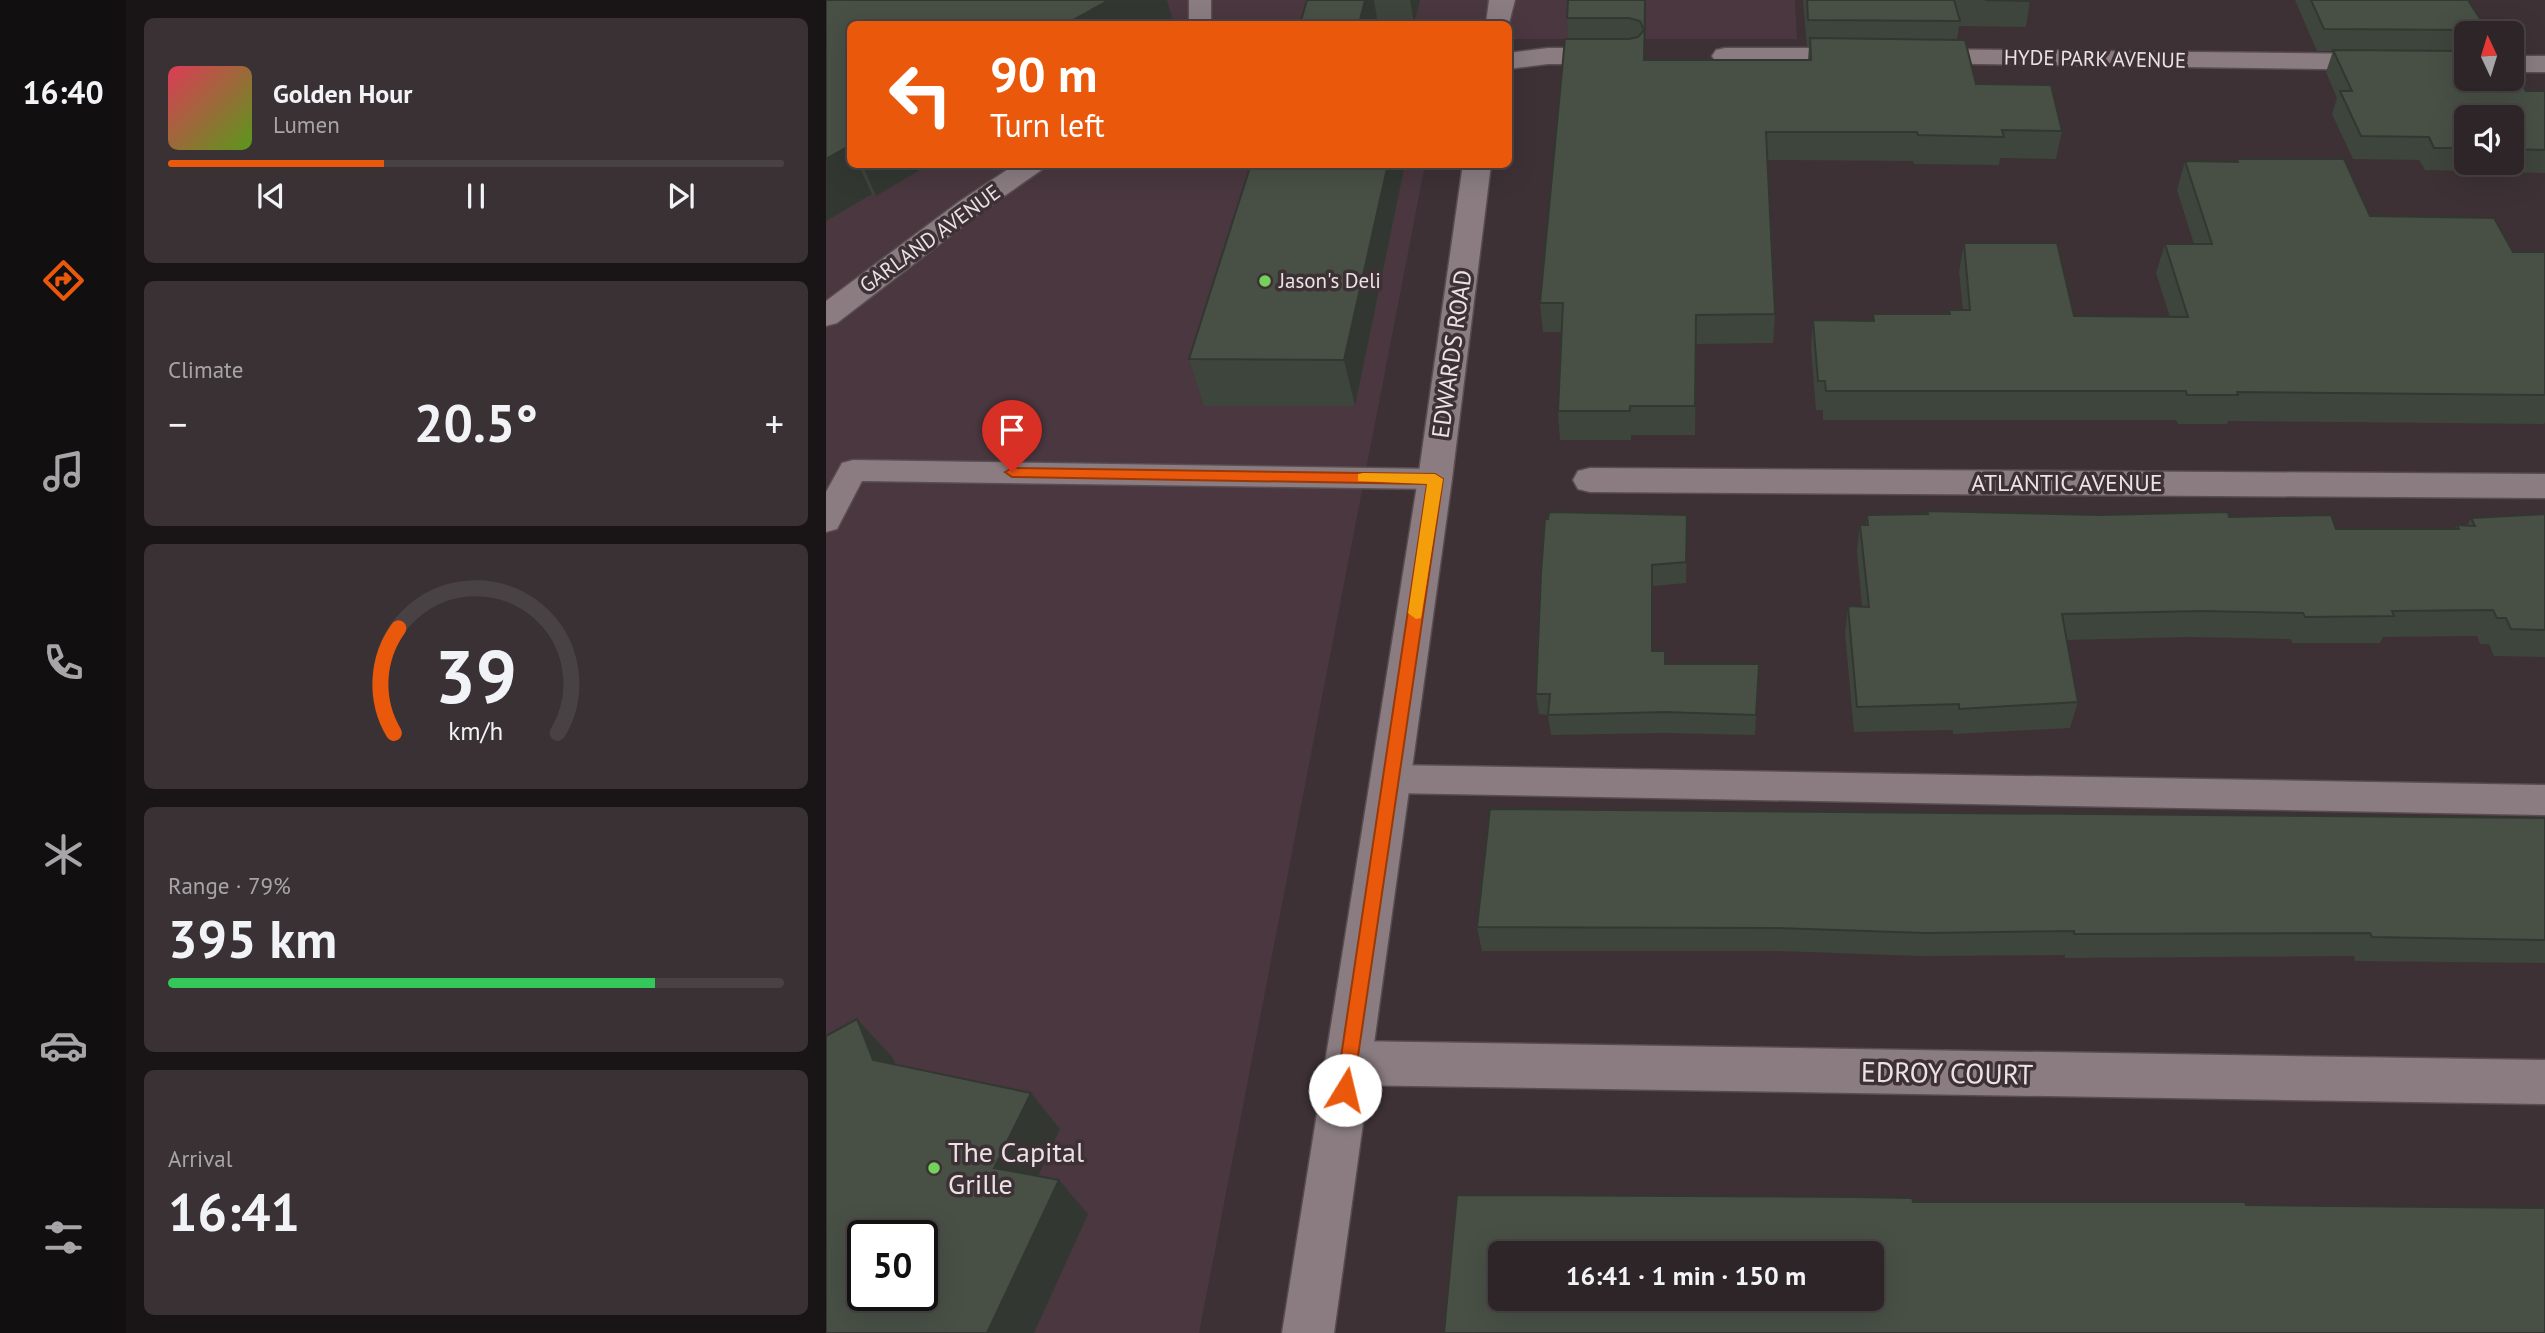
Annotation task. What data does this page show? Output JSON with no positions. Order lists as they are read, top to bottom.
{
  "streets": {
    "street": [
      "HYDE PARK AVENUE",
      "GARLAND AVENUE",
      "EDWARDS ROAD",
      "ATLANTIC AVENUE",
      "EDROY COURT"
    ]
  },
  "crossings": [
    ["EDWARDS ROAD", "EDROY COURT"]
  ],
  "places": ["Jason's Deli", "The Capital Grille"],
  "north": "top",
  "page": {
    "tabs": "16:40",
    "turn": ["90 m", "Turn left"],
    "song": ["Golden Hour", "Lumen"],
    "tile": [
      "Climate",
      ["Range · 79%", "395 km"],
      ["Arrival", "16:41"]
    ],
    "heat": ["−", "20.5°", "+"],
    "limit": "50",
    "trip": "16:41 · 1 min · 150 m",
    "gauge": ["39", "km/h"]
  }
}
